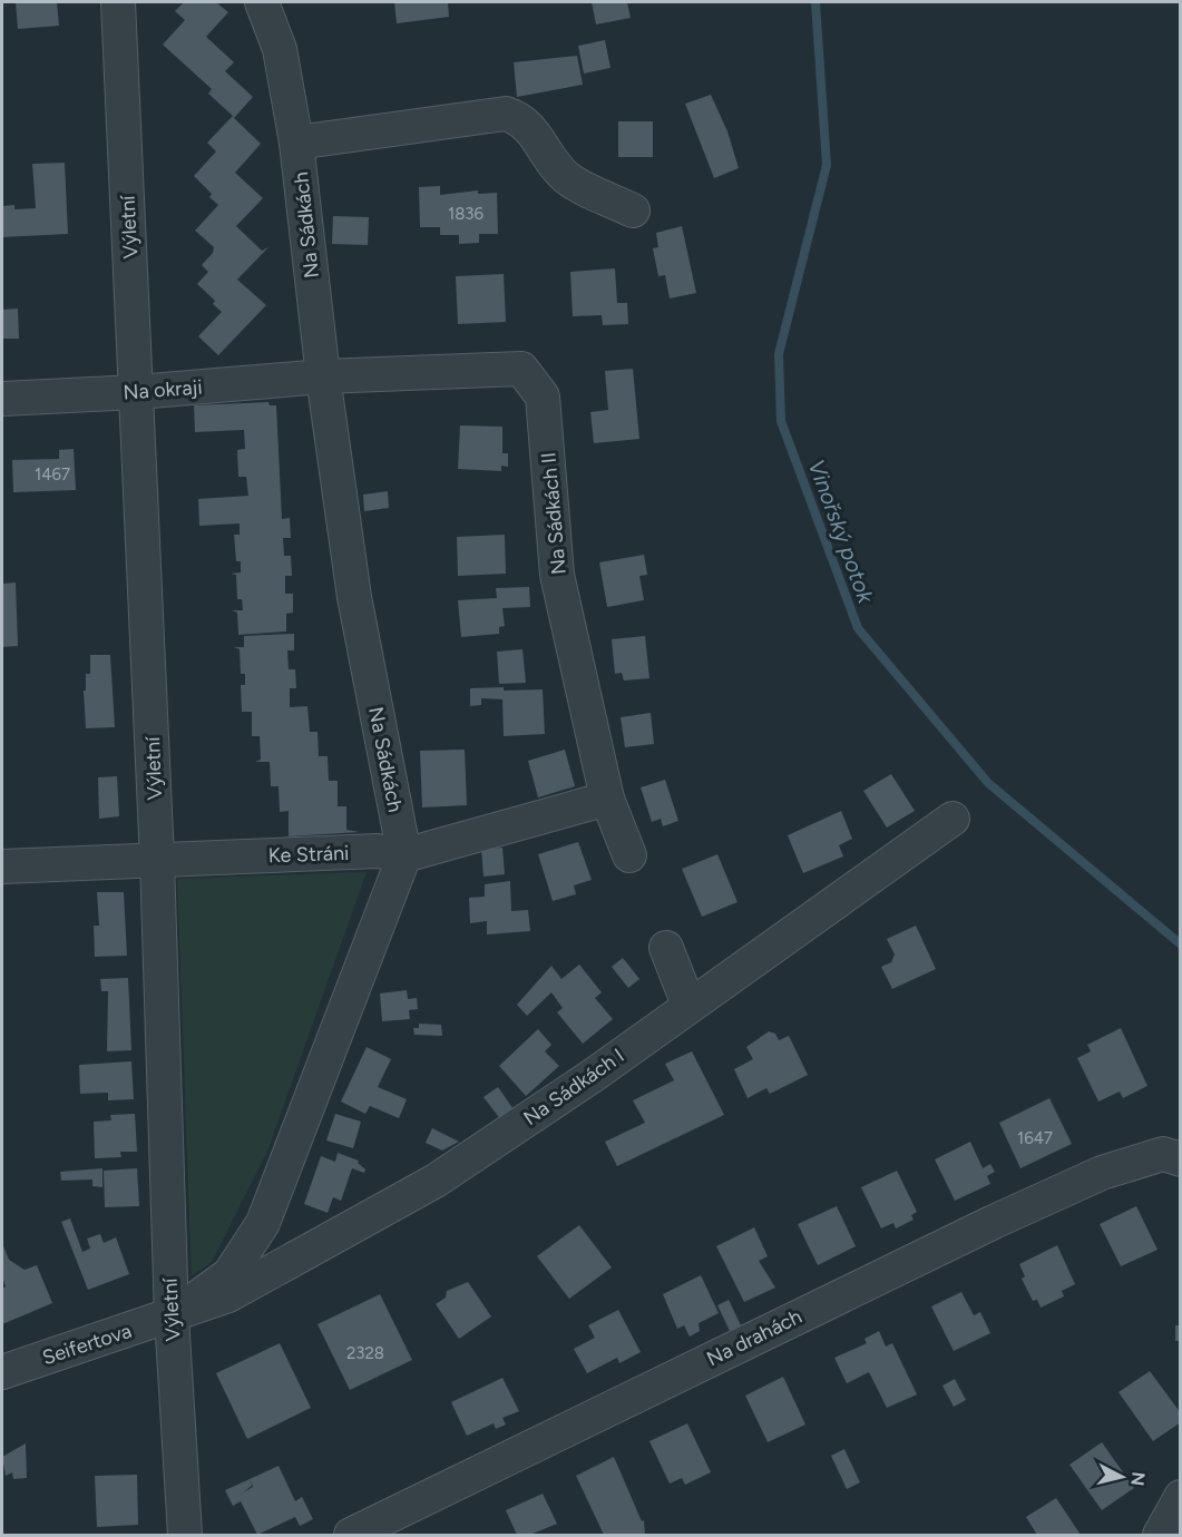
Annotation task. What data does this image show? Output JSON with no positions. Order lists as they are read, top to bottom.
{
  "streets": {
    "street": [
      "Na Sádkách",
      "Výletní",
      "Na okraji",
      "Na Sádkách II",
      "Ke Stráni",
      "Na Sádkách I",
      "Na drahách",
      "Seifertova"
    ]
  },
  "crossings": [
    ["Na Sádkách", "Na okraji"],
    ["Na Sádkách", "Na Sádkách II"],
    ["Na Sádkách", "Ke Stráni"],
    ["Výletní", "Na okraji"],
    ["Výletní", "Ke Stráni"],
    ["Výletní", "Na Sádkách I"],
    ["Výletní", "Seifertova"],
    ["Na okraji", "Na Sádkách II"],
    ["Na Sádkách II", "Ke Stráni"],
    ["Na Sádkách I", "Seifertova"]
  ],
  "water": ["Vinořský potok"],
  "house_numbers": [
    "1836",
    "1467",
    "1647",
    "2328"
  ],
  "north": "right"
}
